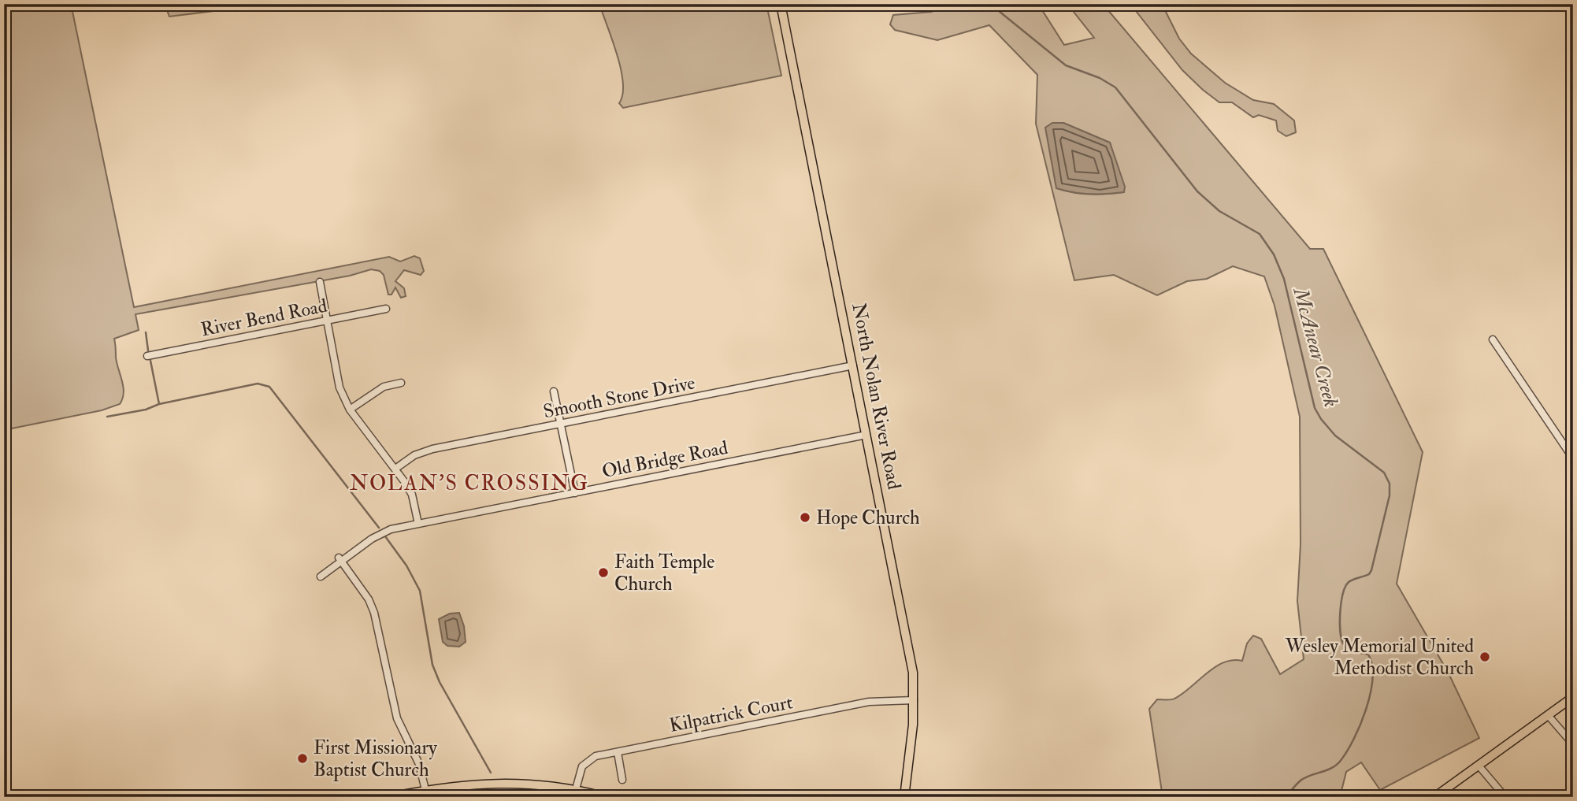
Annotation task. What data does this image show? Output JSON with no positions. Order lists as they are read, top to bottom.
{
  "streets": {
    "main road": ["North Nolan River Road"],
    "street": [
      "River Bend Road",
      "Smooth Stone Drive",
      "Old Bridge Road",
      "Kilpatrick Court"
    ]
  },
  "crossings": [
    ["North Nolan River Road", "Smooth Stone Drive"],
    ["North Nolan River Road", "Old Bridge Road"],
    ["North Nolan River Road", "Kilpatrick Court"]
  ],
  "districts": ["NOLAN'S CROSSING"],
  "water": ["McAnear Creek"],
  "places": [
    "Hope Church",
    "Faith Temple Church",
    "Wesley Memorial United Methodist Church",
    "First Missionary Baptist Church"
  ]
}
